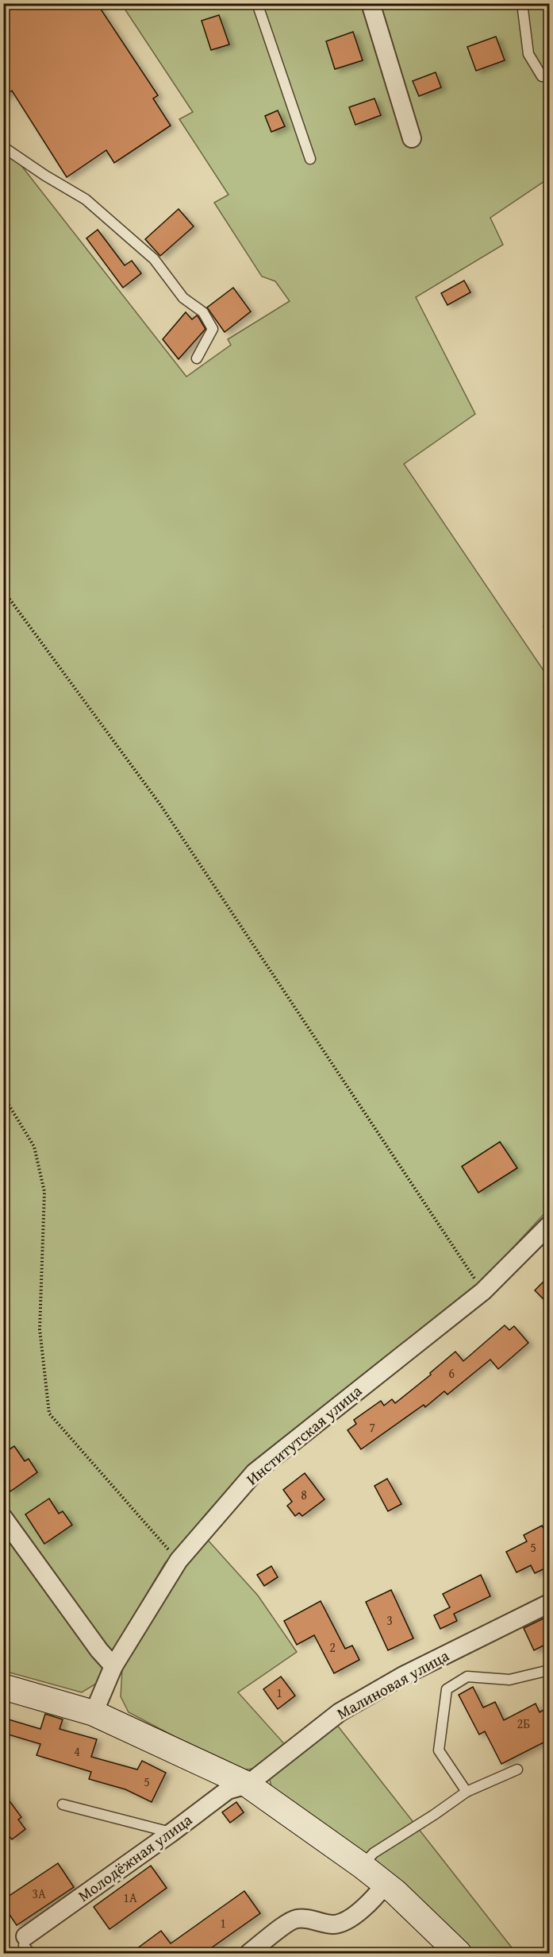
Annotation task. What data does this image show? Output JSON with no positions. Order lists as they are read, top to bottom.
{
  "streets": {
    "street": ["Институтская улица", "Малиновая улица", "Молодёжная улица"]
  },
  "crossings": [
    ["Малиновая улица", "Молодёжная улица"]
  ],
  "house_numbers": [
    "6",
    "7",
    "8",
    "5",
    "3",
    "2",
    "1",
    "2Б",
    "4",
    "5",
    "3А",
    "1А",
    "1"
  ]
}
